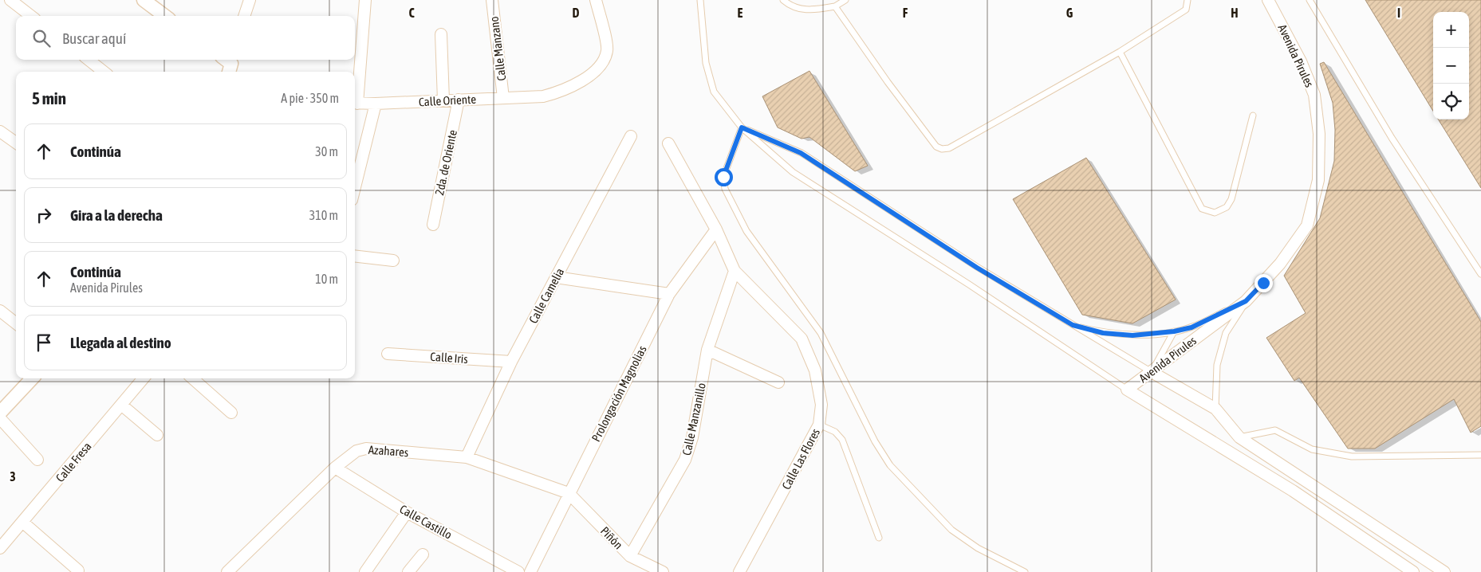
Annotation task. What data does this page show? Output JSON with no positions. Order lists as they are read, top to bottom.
{
  "streets": {
    "street": [
      "Calle Manzano",
      "Avenida Pirules",
      "Calle Oriente",
      "2da. de Oriente",
      "Calle Camelia",
      "Calle Iris",
      "Prolongación Magnolias",
      "Calle Manzanillo",
      "Azahares",
      "Calle Las Flores",
      "Calle Fresa",
      "Calle Castillo",
      "Piñón"
    ]
  },
  "crossings": [
    ["Calle Manzano", "Calle Oriente"],
    ["Calle Oriente", "2da. de Oriente"],
    ["Calle Camelia", "Calle Iris"],
    ["Calle Camelia", "Azahares"],
    ["Prolongación Magnolias", "Azahares"],
    ["Prolongación Magnolias", "Piñón"],
    ["Calle Manzanillo", "Calle Las Flores"],
    ["Calle Manzanillo", "Piñón"],
    ["Azahares", "Calle Castillo"],
    ["Azahares", "Piñón"]
  ],
  "page": {
    "map_buttons": ["+", "−"],
    "search": "Buscar aquí",
    "heading": ["5 min", "A pie · 350 m"],
    "list": [
      ["Continúa", "30 m"],
      ["Gira a la derecha", "310 m"],
      ["Continúa", "Avenida Pirules", "10 m"],
      "Llegada al destino"
    ]
  },
  "grid": {
    "columns": [
      "C",
      "D",
      "E",
      "F",
      "G",
      "H",
      "I"
    ],
    "rows": ["3"]
  }
}
